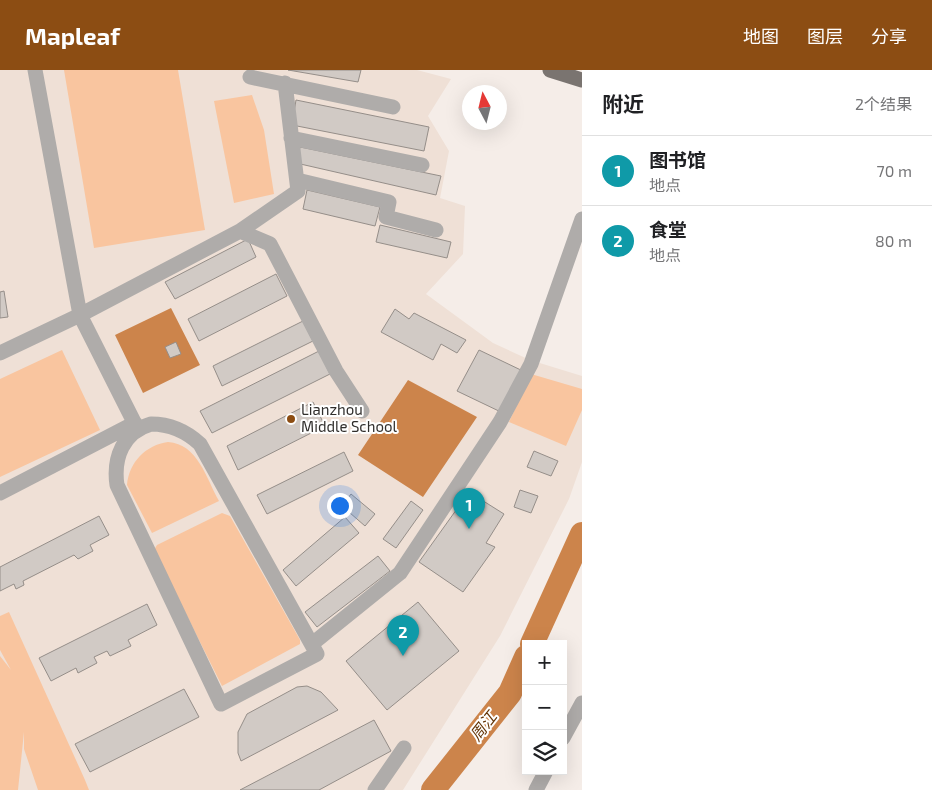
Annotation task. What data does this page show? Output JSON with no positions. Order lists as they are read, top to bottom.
{
  "water": ["周江"],
  "places": ["Lianzhou Middle School"],
  "north": "top",
  "page": {
    "header": "Mapleaf",
    "nav": ["地图", "图层", "分享"],
    "heading": ["附近", "2个结果"],
    "list": [
      {
        "mark": "1",
        "name": "图书馆",
        "note": "地点",
        "value": "70 m"
      },
      {
        "mark": "2",
        "name": "食堂",
        "note": "地点",
        "value": "80 m"
      }
    ],
    "pins": ["1", "2"],
    "map_buttons": ["+", "−"]
  }
}
